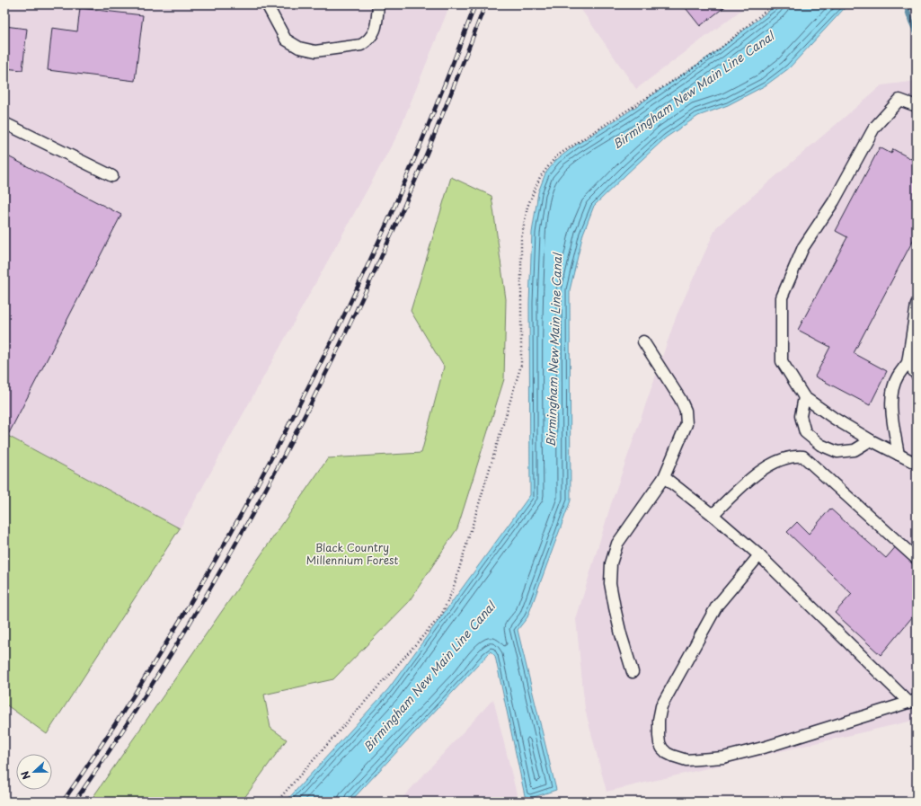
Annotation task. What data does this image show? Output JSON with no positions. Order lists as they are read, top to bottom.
{
  "water": ["Birmingham New Main Line Canal"],
  "parks": ["Black Country Millennium Forest"],
  "north": "left"
}
